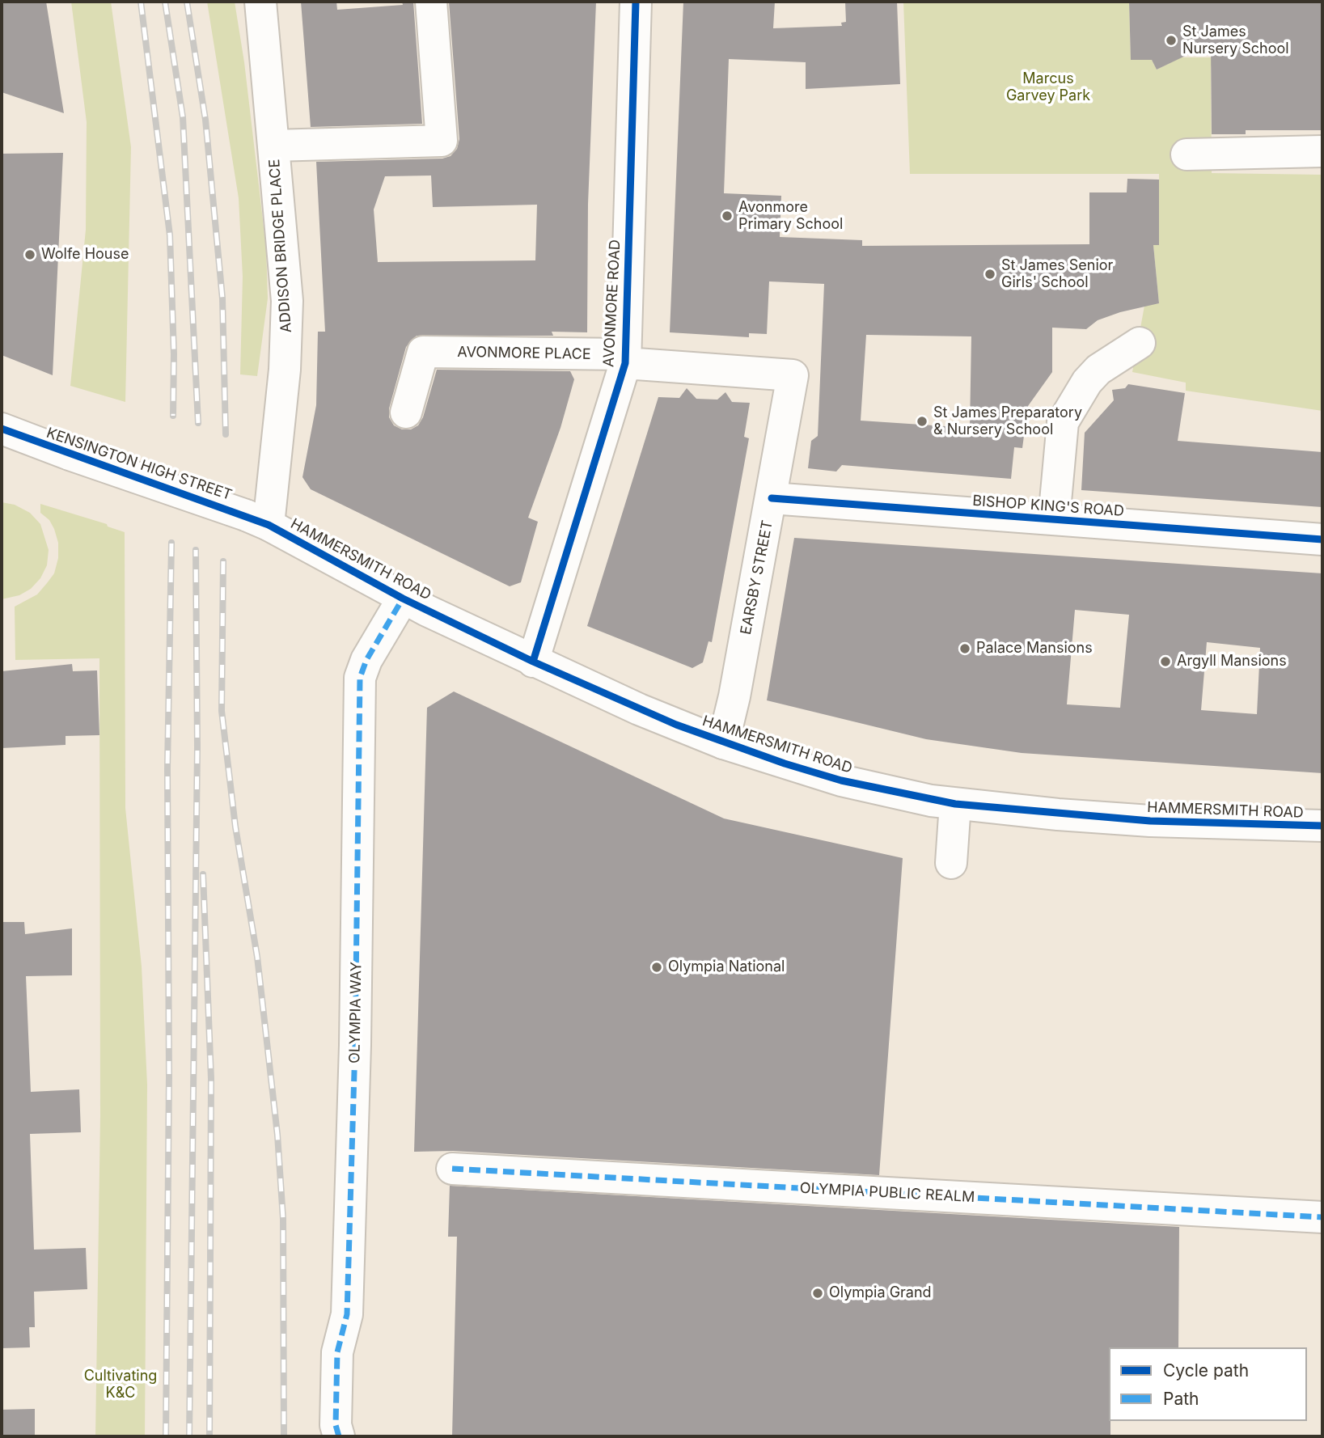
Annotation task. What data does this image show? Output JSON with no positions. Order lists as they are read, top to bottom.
{
  "streets": {
    "street": [
      "ADDISON BRIDGE PLACE",
      "AVONMORE ROAD",
      "AVONMORE PLACE",
      "KENSINGTON HIGH STREET",
      "BISHOP KING'S ROAD",
      "HAMMERSMITH ROAD",
      "EARSBY STREET",
      "OLYMPIA WAY",
      "OLYMPIA PUBLIC REALM"
    ]
  },
  "crossings": [
    ["ADDISON BRIDGE PLACE", "KENSINGTON HIGH STREET"],
    ["ADDISON BRIDGE PLACE", "HAMMERSMITH ROAD"],
    ["AVONMORE ROAD", "AVONMORE PLACE"],
    ["AVONMORE ROAD", "HAMMERSMITH ROAD"],
    ["AVONMORE ROAD", "EARSBY STREET"],
    ["AVONMORE PLACE", "EARSBY STREET"],
    ["KENSINGTON HIGH STREET", "HAMMERSMITH ROAD"],
    ["BISHOP KING'S ROAD", "EARSBY STREET"],
    ["HAMMERSMITH ROAD", "EARSBY STREET"],
    ["HAMMERSMITH ROAD", "OLYMPIA WAY"]
  ],
  "parks": ["Marcus Garvey Park", "Cultivating K&C"],
  "places": [
    "St James Nursery School",
    "Avonmore Primary School",
    "Wolfe House",
    "St James Senior Girls' School",
    "St James Preparatory & Nursery School",
    "Palace Mansions",
    "Argyll Mansions",
    "Olympia National",
    "Olympia Grand"
  ],
  "legend": ["Cycle path", "Path"]
}
